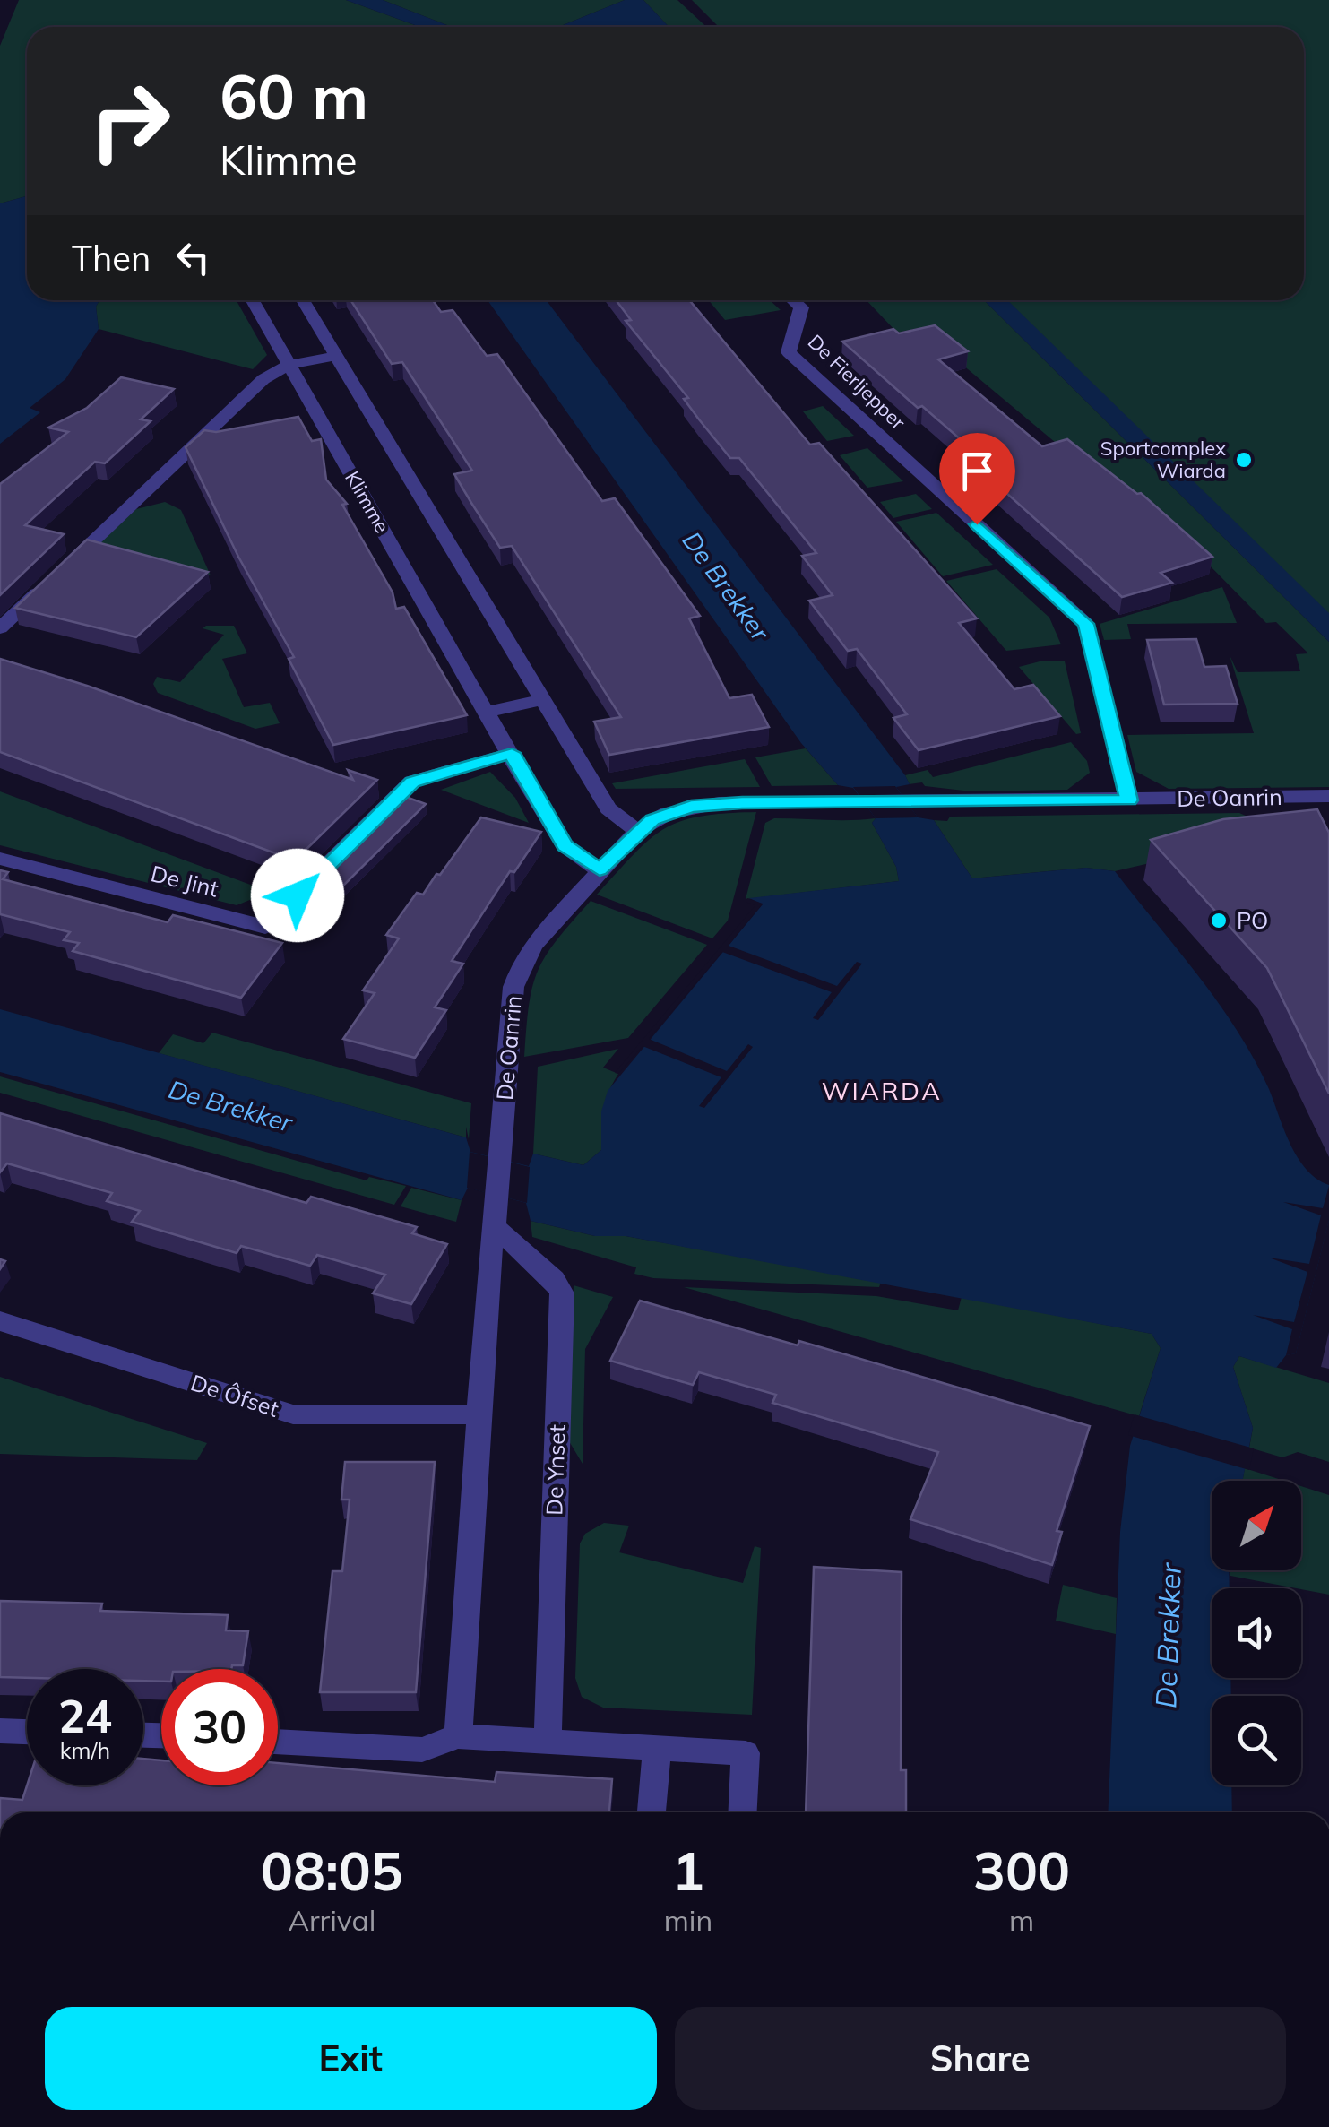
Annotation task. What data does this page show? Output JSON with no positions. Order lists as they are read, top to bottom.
{
  "streets": {
    "street": [
      "De Fierljepper",
      "Klimme",
      "De Oanrin",
      "De Jint",
      "De Ôfset",
      "De Ynset"
    ]
  },
  "crossings": [
    ["De Fierljepper", "De Oanrin"],
    ["Klimme", "De Oanrin"],
    ["Klimme", "De Jint"],
    ["De Oanrin", "De Ôfset"],
    ["De Oanrin", "De Ynset"]
  ],
  "districts": ["WIARDA"],
  "water": ["De Brekker"],
  "places": ["Sportcomplex Wiarda", "PO"],
  "north": "top right",
  "page": {
    "turn": ["60 m", "Klimme"],
    "then": "Then",
    "speed": "24 km/h",
    "limit": "30",
    "eta": [
      "08:05",
      "Arrival",
      "1",
      "min",
      "300",
      "m"
    ],
    "buttons": ["Exit", "Share"]
  }
}
